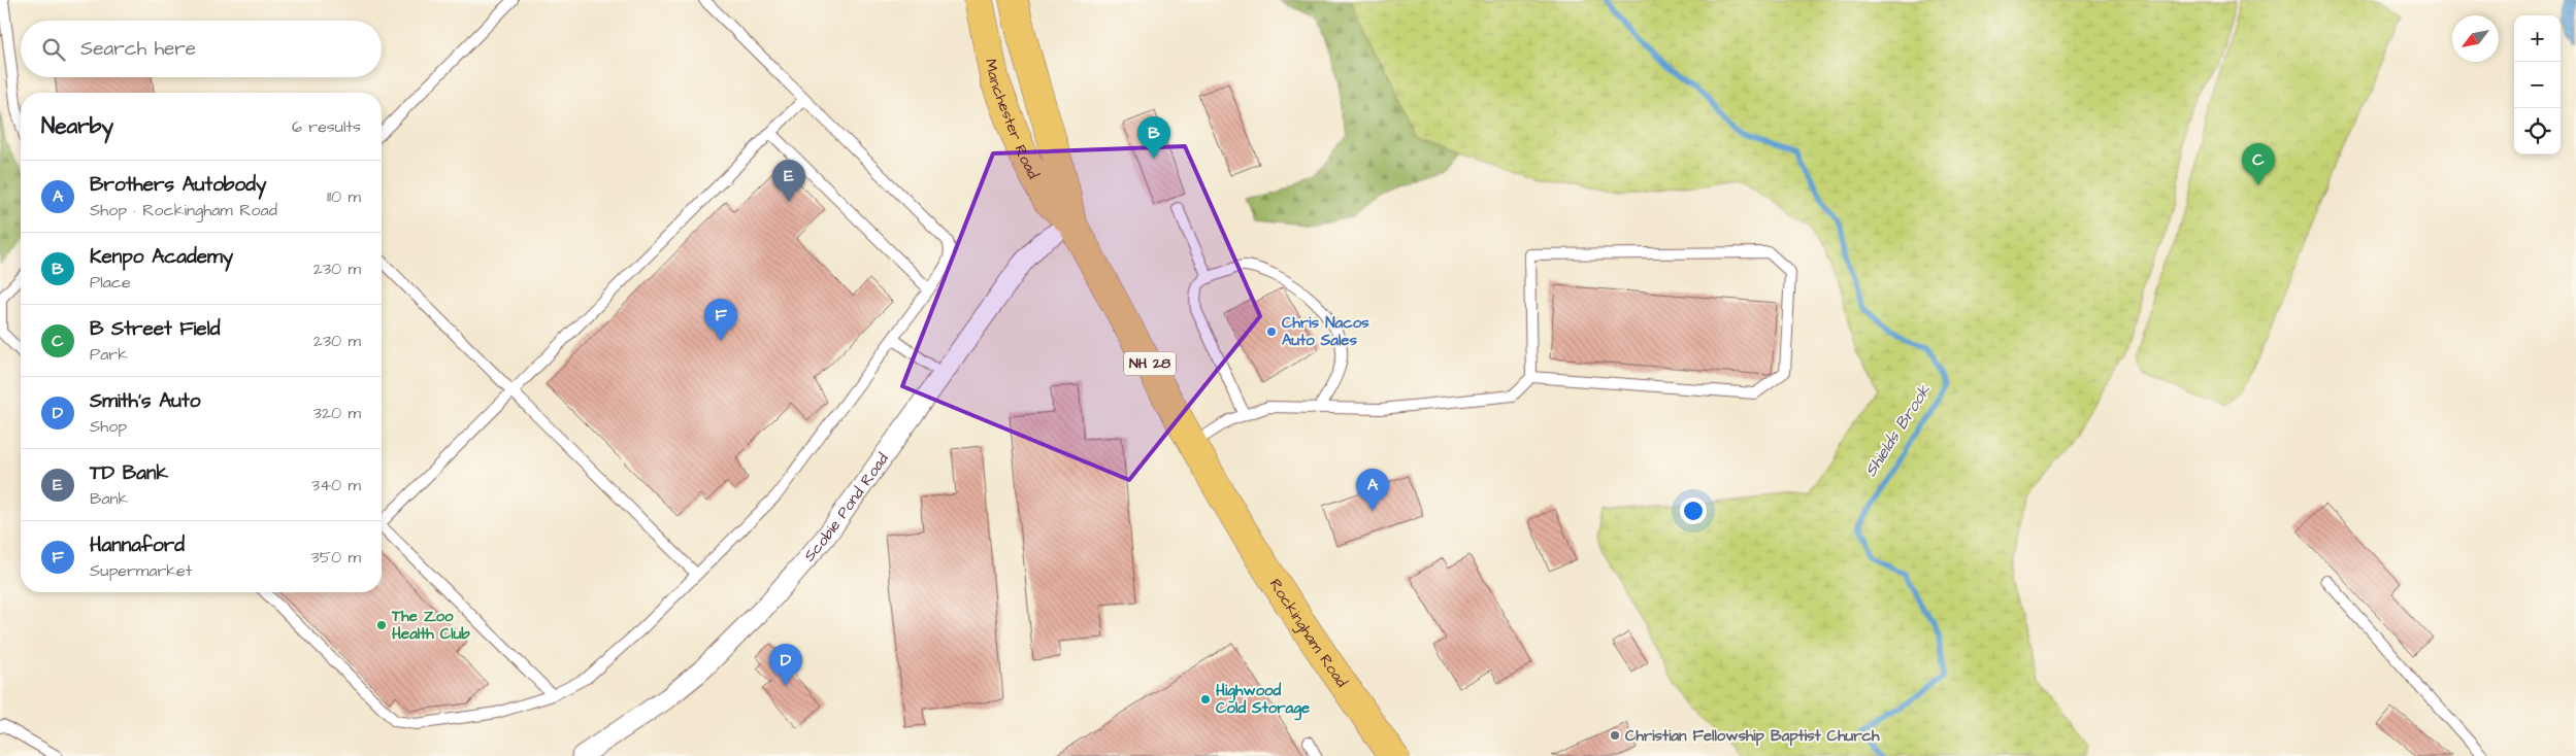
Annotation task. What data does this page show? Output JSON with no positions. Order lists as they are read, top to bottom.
{
  "streets": {
    "main road": ["Manchester Road", "NH 28", "Rockingham Road"],
    "street": ["Scobie Pond Road"]
  },
  "crossings": [
    ["Manchester Road", "Scobie Pond Road"],
    ["Manchester Road", "Rockingham Road"]
  ],
  "water": ["Shields Brook"],
  "places": [
    "Chris Nacos Auto Sales",
    "The Zoo Health Club",
    "Highwood Cold Storage",
    "Christian Fellowship Baptist Church"
  ],
  "north": "bottom left",
  "page": {
    "map_buttons": ["+", "−"],
    "search": "Search here",
    "heading": ["Nearby", "6 results"],
    "pins": [
      "B",
      "C",
      "E",
      "F",
      "A",
      "D"
    ],
    "list": [
      {
        "mark": "A",
        "name": "Brothers Autobody",
        "note": "Shop · Rockingham Road",
        "value": "110 m"
      },
      {
        "mark": "B",
        "name": "Kenpo Academy",
        "note": "Place",
        "value": "230 m"
      },
      {
        "mark": "C",
        "name": "B Street Field",
        "note": "Park",
        "value": "230 m"
      },
      {
        "mark": "D",
        "name": "Smith's Auto",
        "note": "Shop",
        "value": "320 m"
      },
      {
        "mark": "E",
        "name": "TD Bank",
        "note": "Bank",
        "value": "340 m"
      },
      {
        "mark": "F",
        "name": "Hannaford",
        "note": "Supermarket",
        "value": "350 m"
      }
    ]
  }
}
